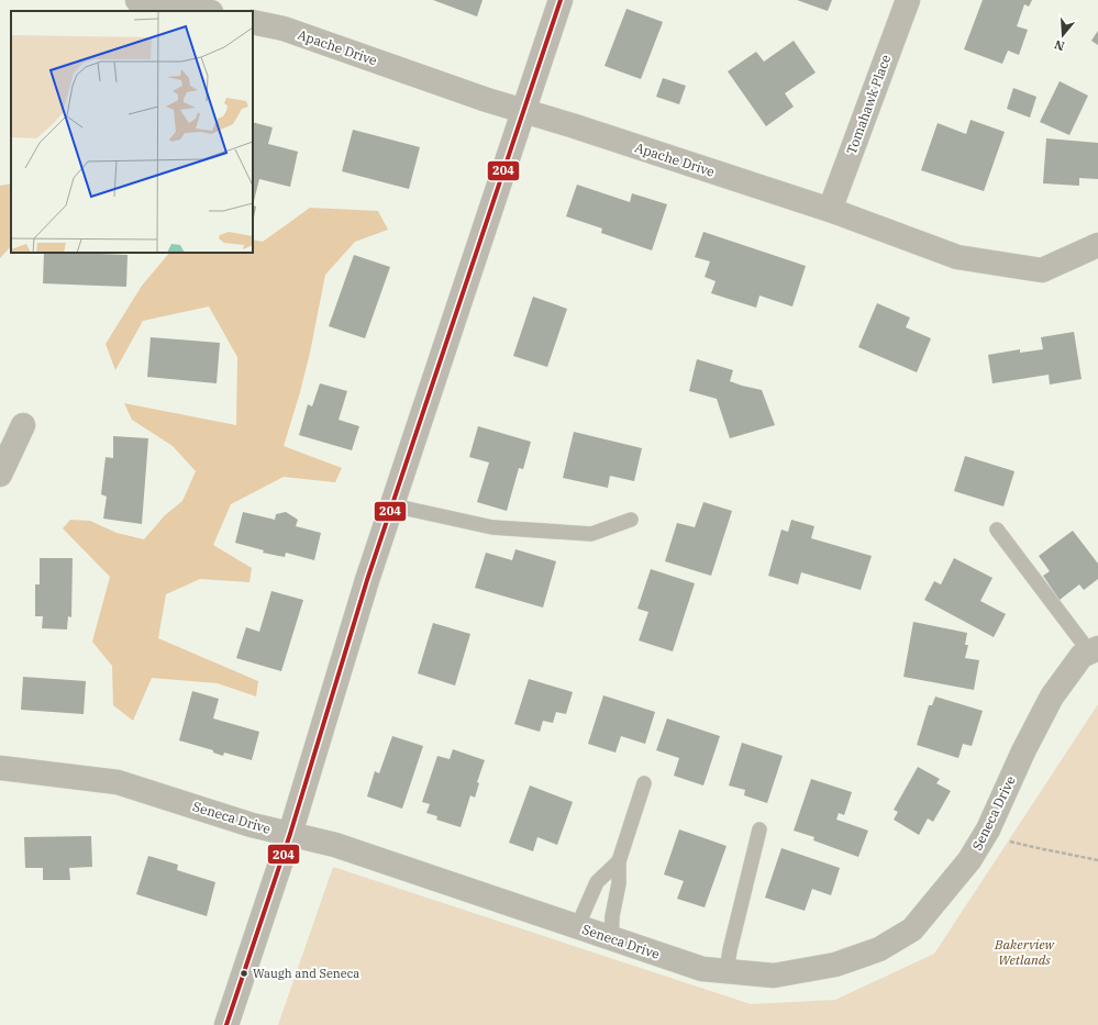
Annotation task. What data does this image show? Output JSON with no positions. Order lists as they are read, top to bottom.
{
  "streets": {
    "street": ["Apache Drive", "Tomahawk Place", "Seneca Drive"]
  },
  "crossings": [
    ["Apache Drive", "Tomahawk Place"]
  ],
  "parks": ["Bakerview Wetlands"],
  "places": ["Waugh and Seneca"],
  "lines": ["transit line 204"],
  "north": "bottom"
}
